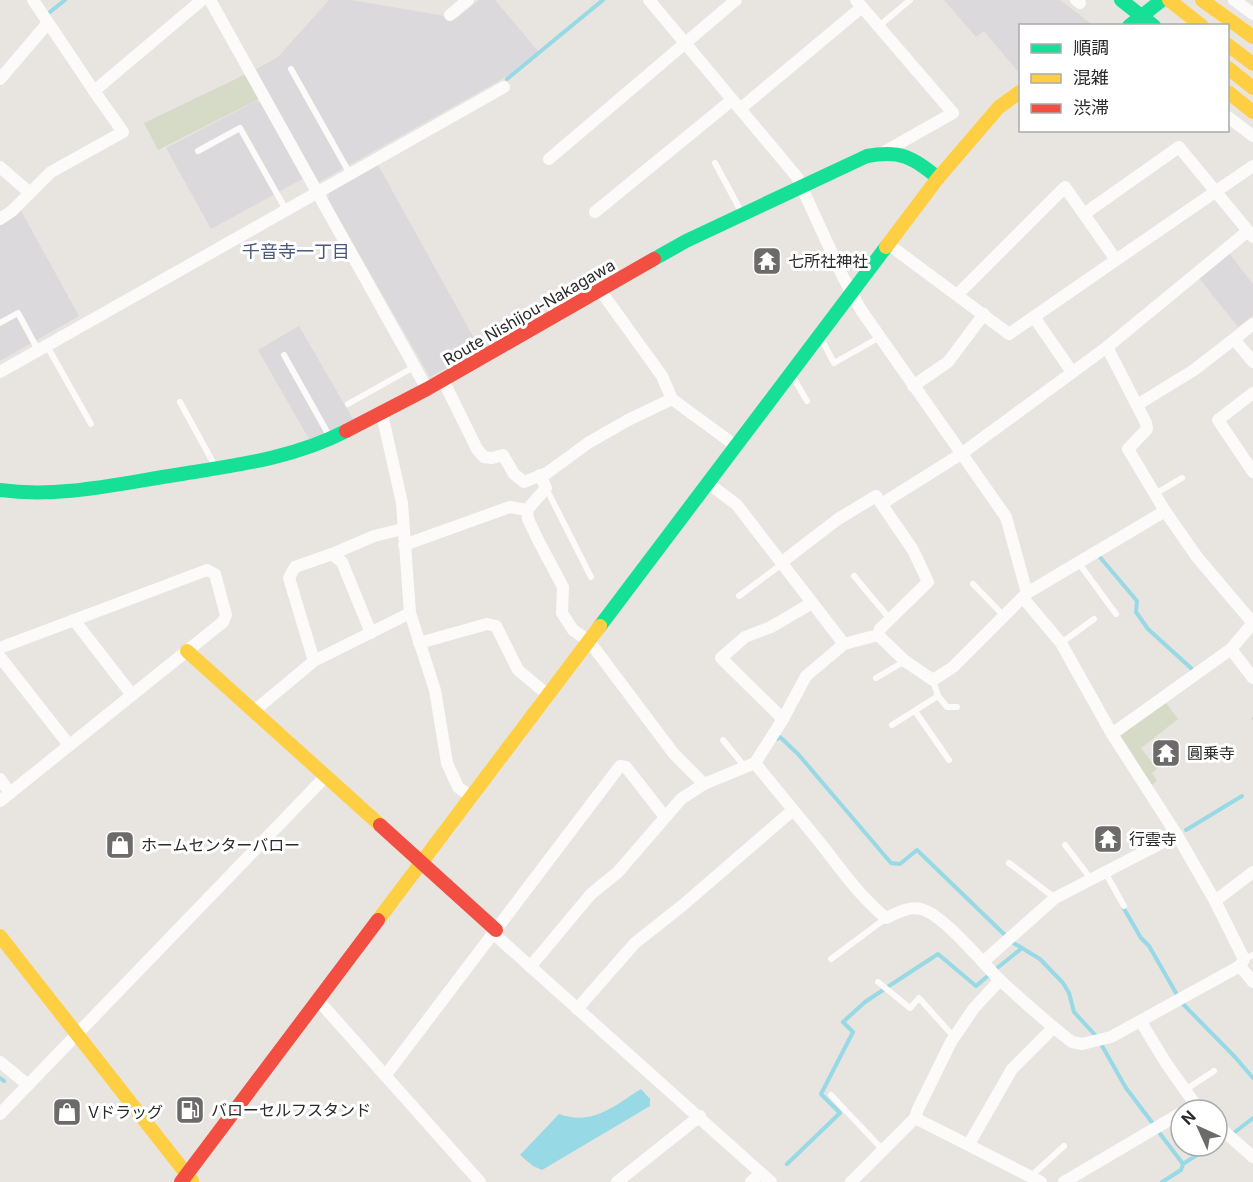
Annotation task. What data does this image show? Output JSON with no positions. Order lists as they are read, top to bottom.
{
  "streets": {
    "main road": ["Route Nishijou-Nakagawa"]
  },
  "districts": ["千音寺一丁目"],
  "places": {
    "temple": ["七所社神社", "圓乗寺", "行雲寺"],
    "shop": ["ホームセンターバロー", "Vドラッグ"],
    "fuel station": ["バローセルフスタンド"]
  },
  "legend": ["順調", "混雑", "渋滞"],
  "north": "top left"
}
